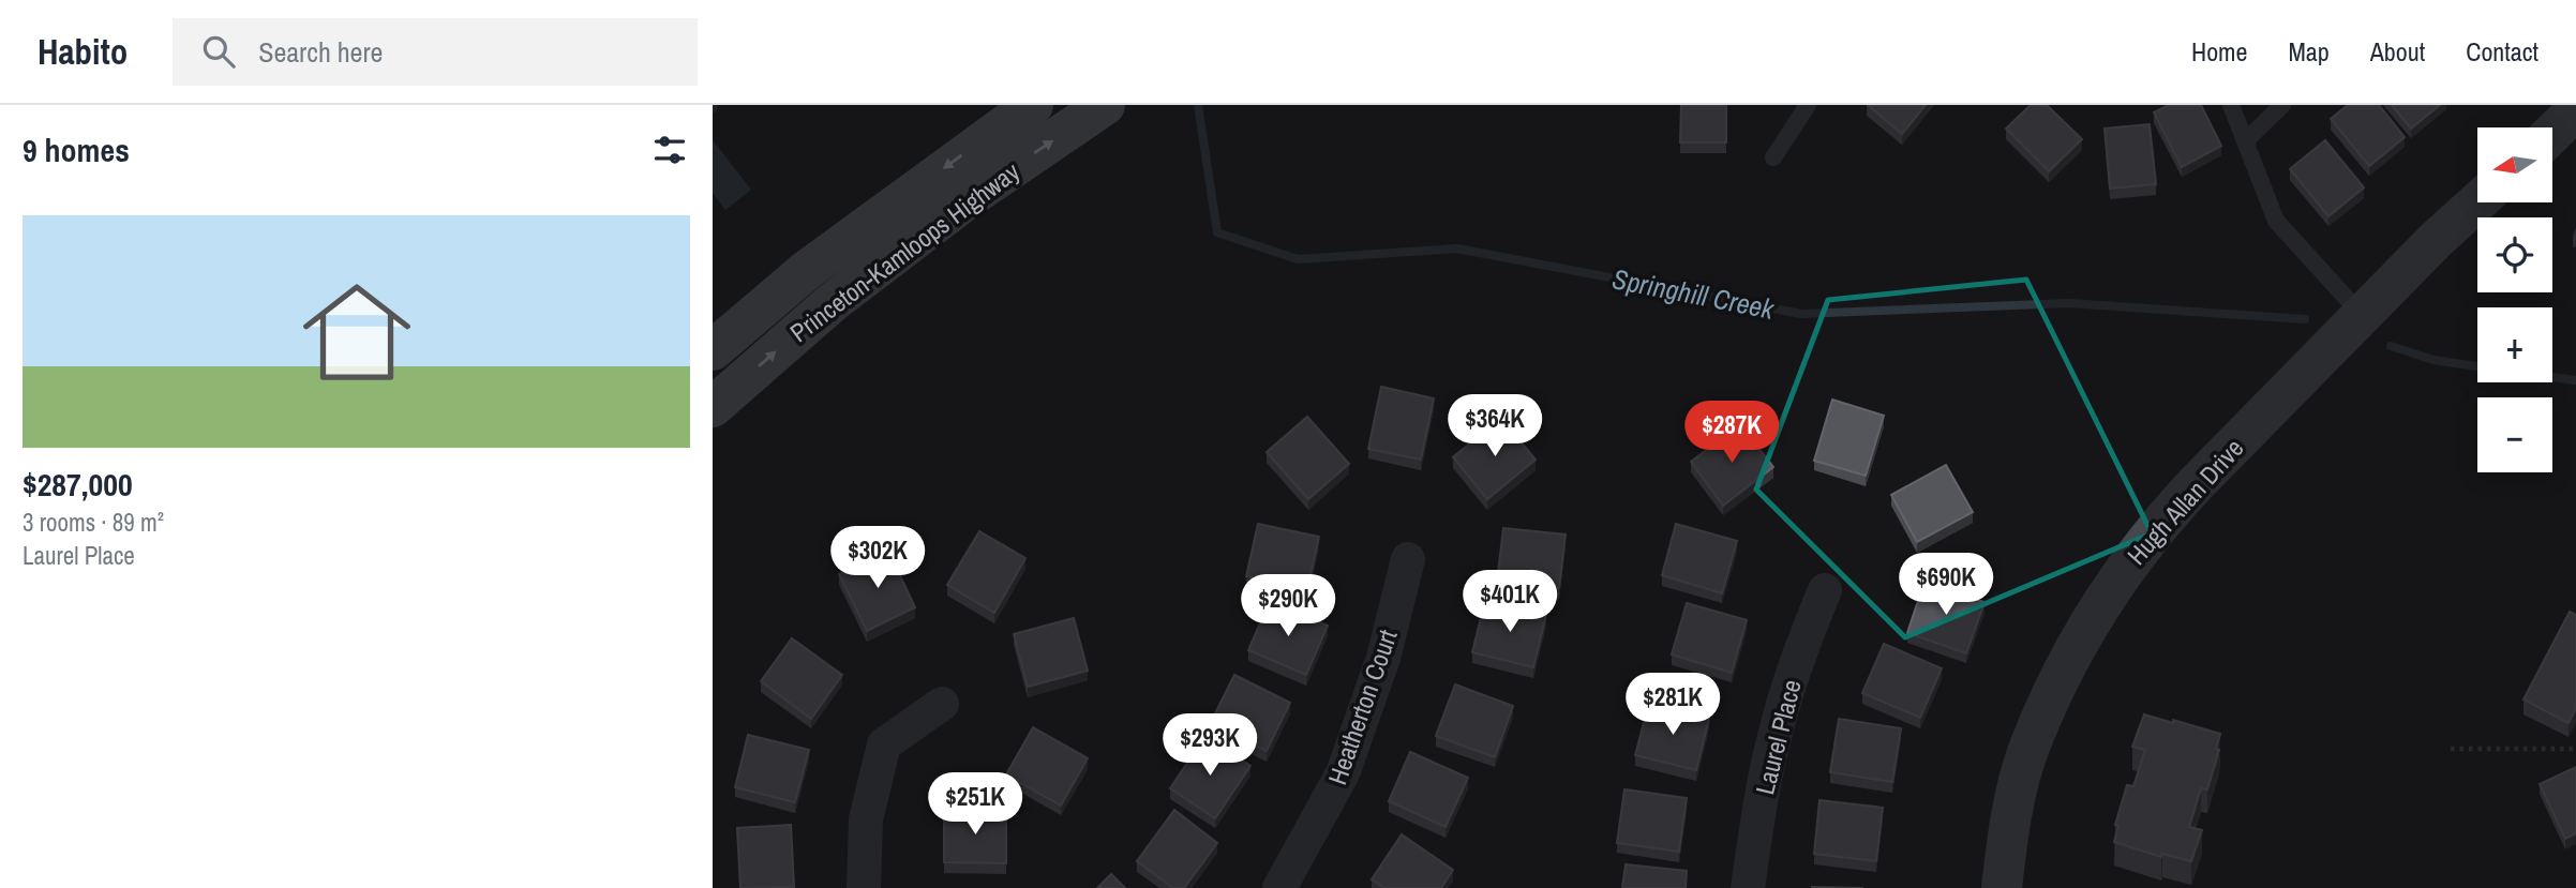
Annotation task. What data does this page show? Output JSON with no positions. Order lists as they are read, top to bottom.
{
  "streets": {
    "main road": ["Princeton-Kamloops Highway", "Hugh Allan Drive"],
    "street": ["Heatherton Court", "Laurel Place"]
  },
  "water": ["Springhill Creek"],
  "north": "left",
  "page": {
    "header": "Habito",
    "search": "Search here",
    "nav": [
      "Home",
      "Map",
      "About",
      "Contact"
    ],
    "heading": "9 homes",
    "map_buttons": ["+", "−"],
    "list": [
      {
        "name": "$287,000",
        "note": "3 rooms · 89 m² · Laurel Place"
      }
    ],
    "price": [
      "$364K",
      "$287K",
      "$302K",
      "$690K",
      "$401K",
      "$290K",
      "$281K",
      "$293K",
      "$251K"
    ]
  }
}
